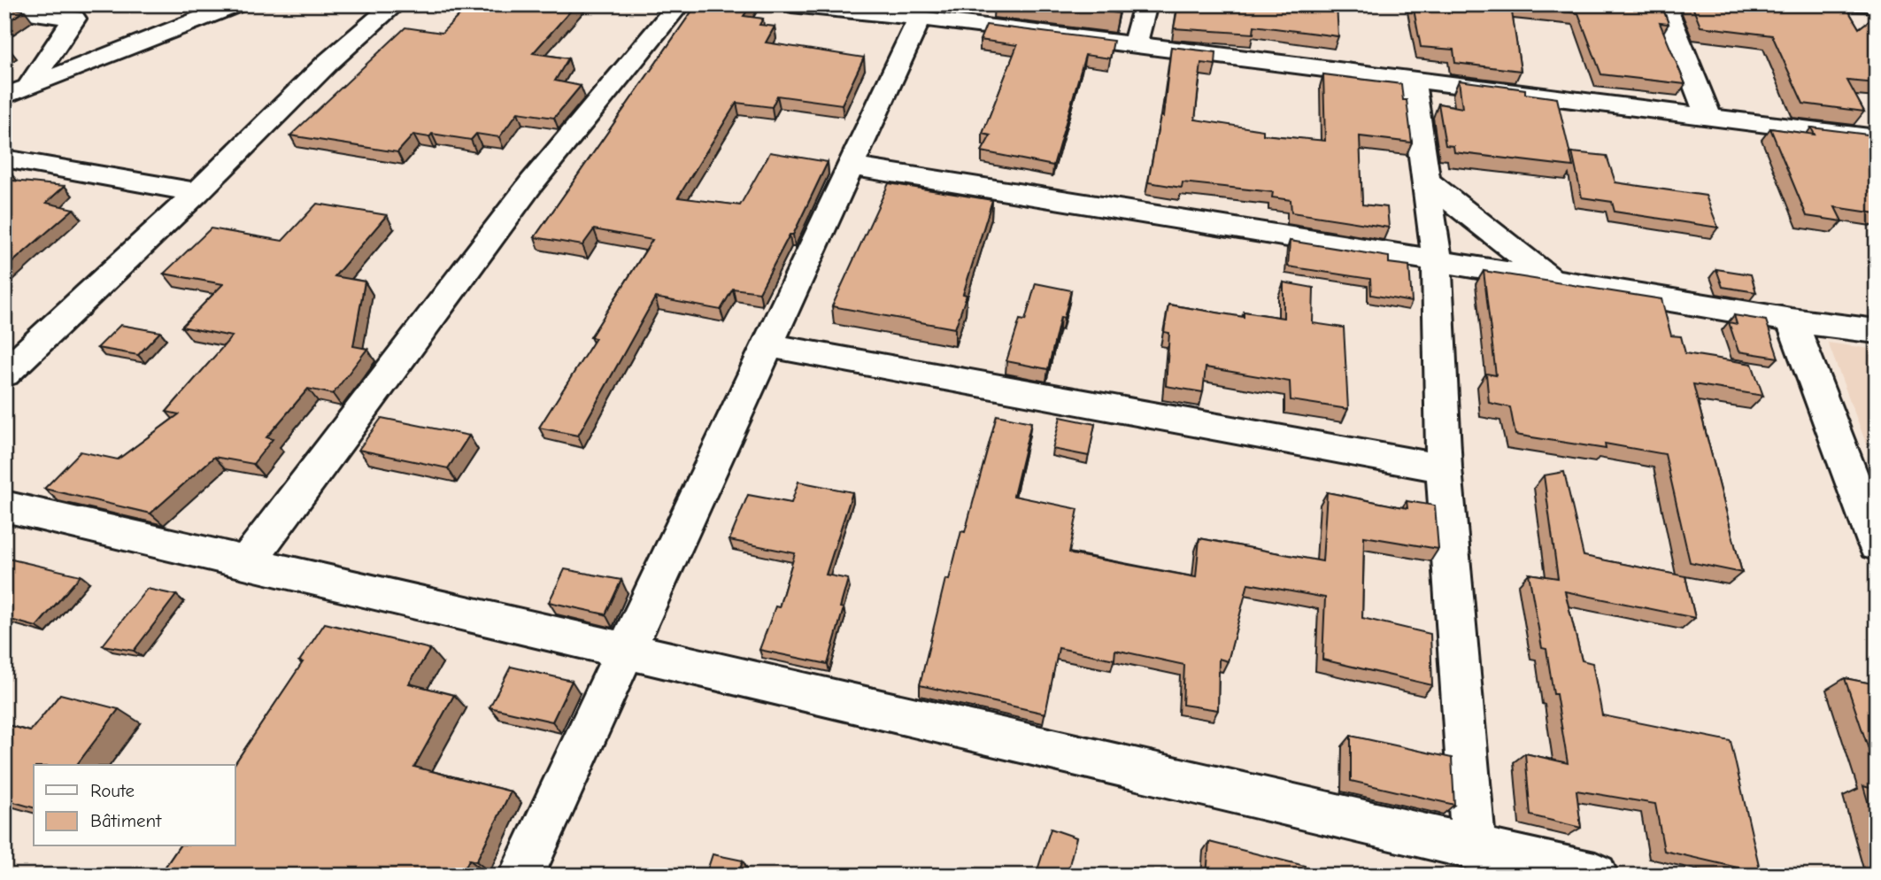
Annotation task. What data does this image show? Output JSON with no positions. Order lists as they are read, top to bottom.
{
  "legend": ["Route", "Bâtiment"]
}
